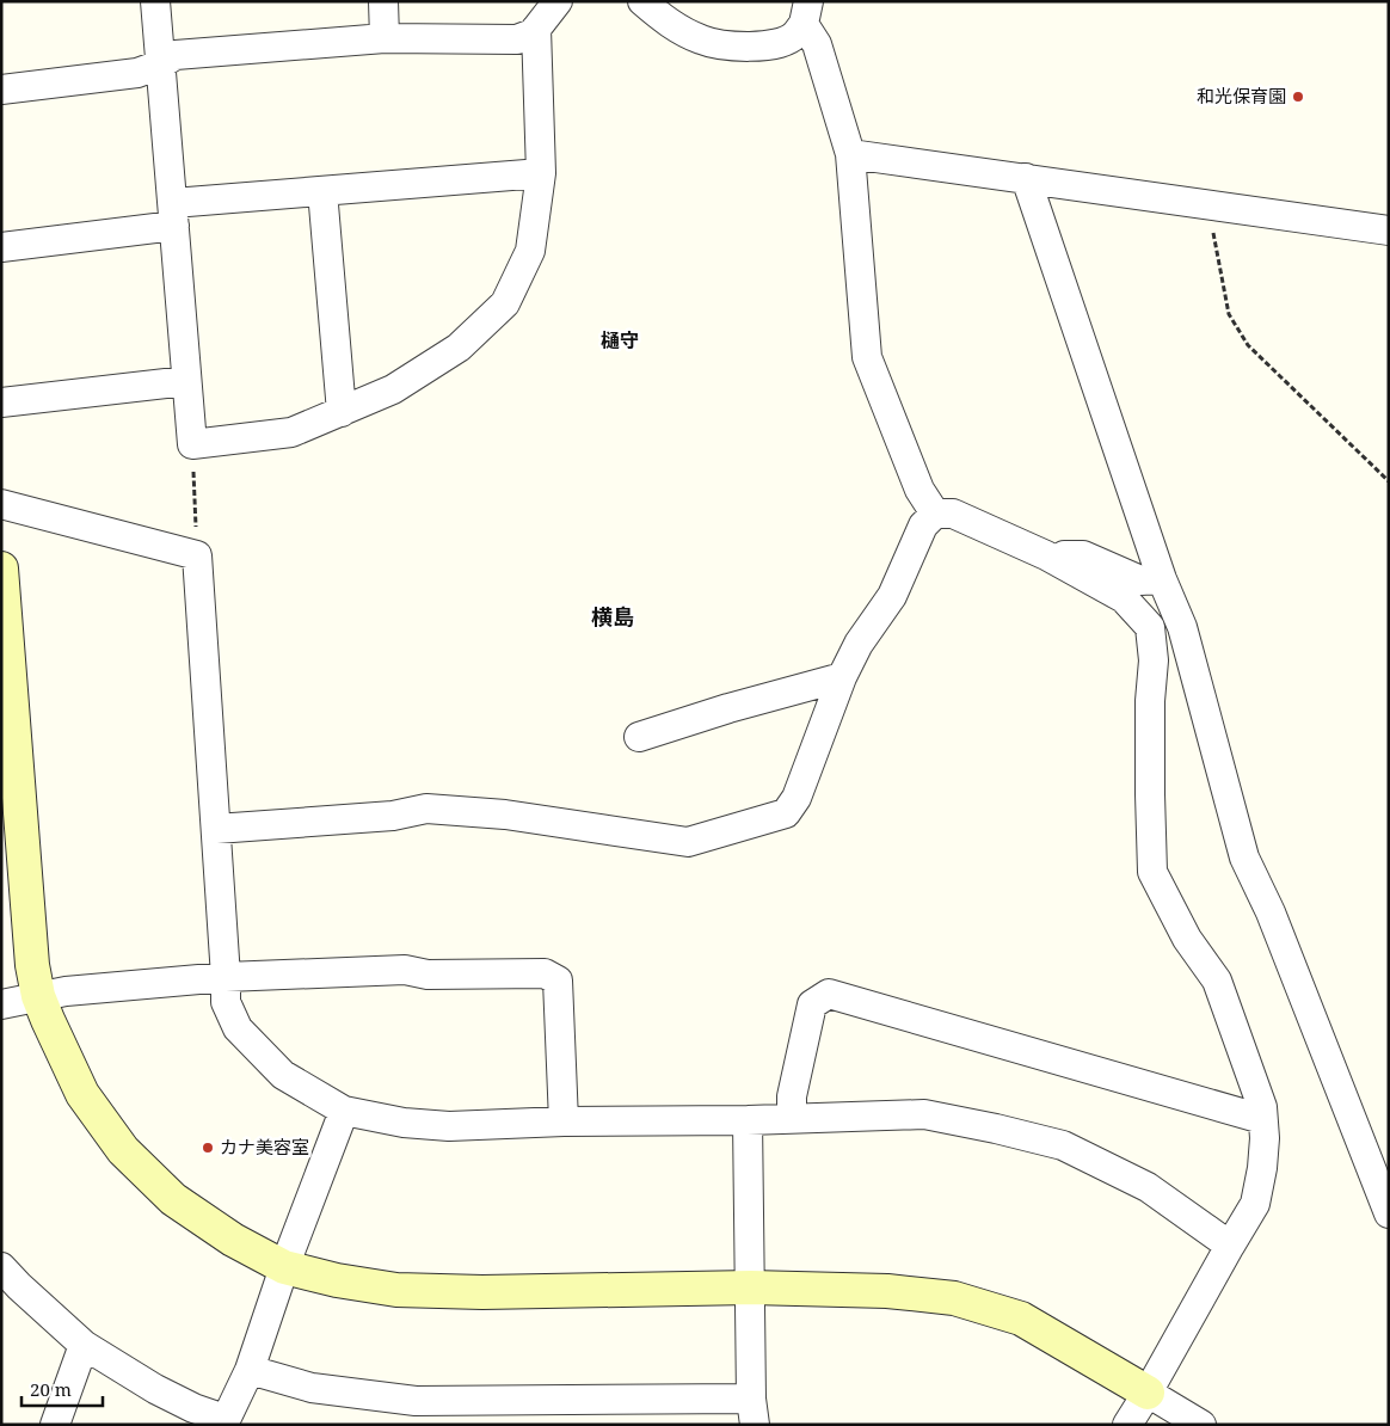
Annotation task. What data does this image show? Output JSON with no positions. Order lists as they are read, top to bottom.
{
  "districts": ["樋守", "横島"],
  "places": ["和光保育園", "カナ美容室"],
  "scale_bar": "20 m"
}
